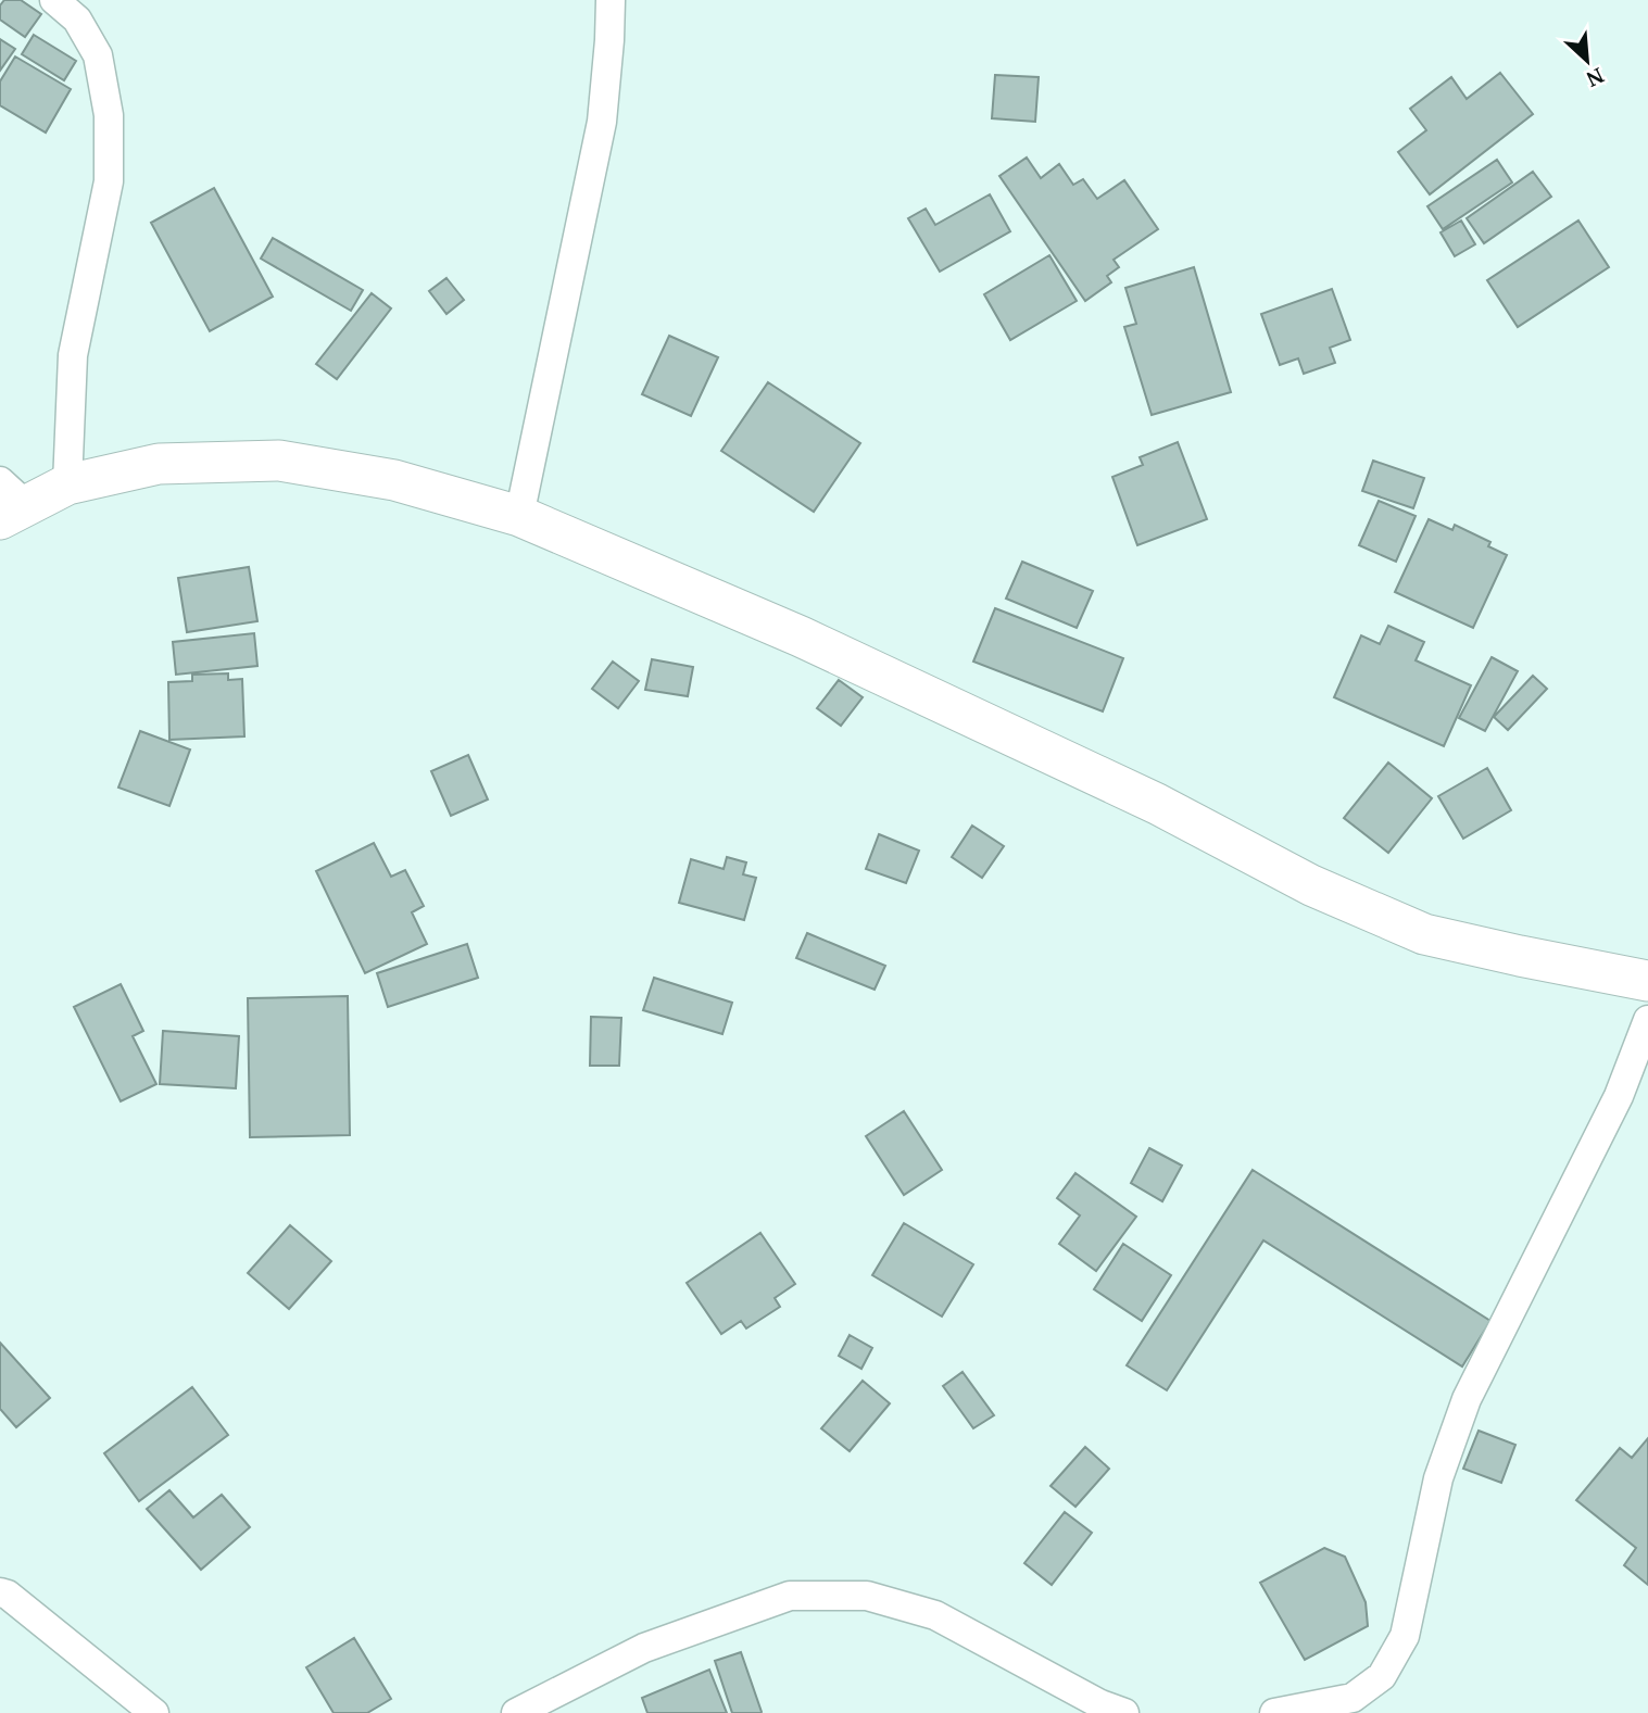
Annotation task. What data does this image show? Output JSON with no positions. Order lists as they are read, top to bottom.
{
  "north": "bottom right"
}
